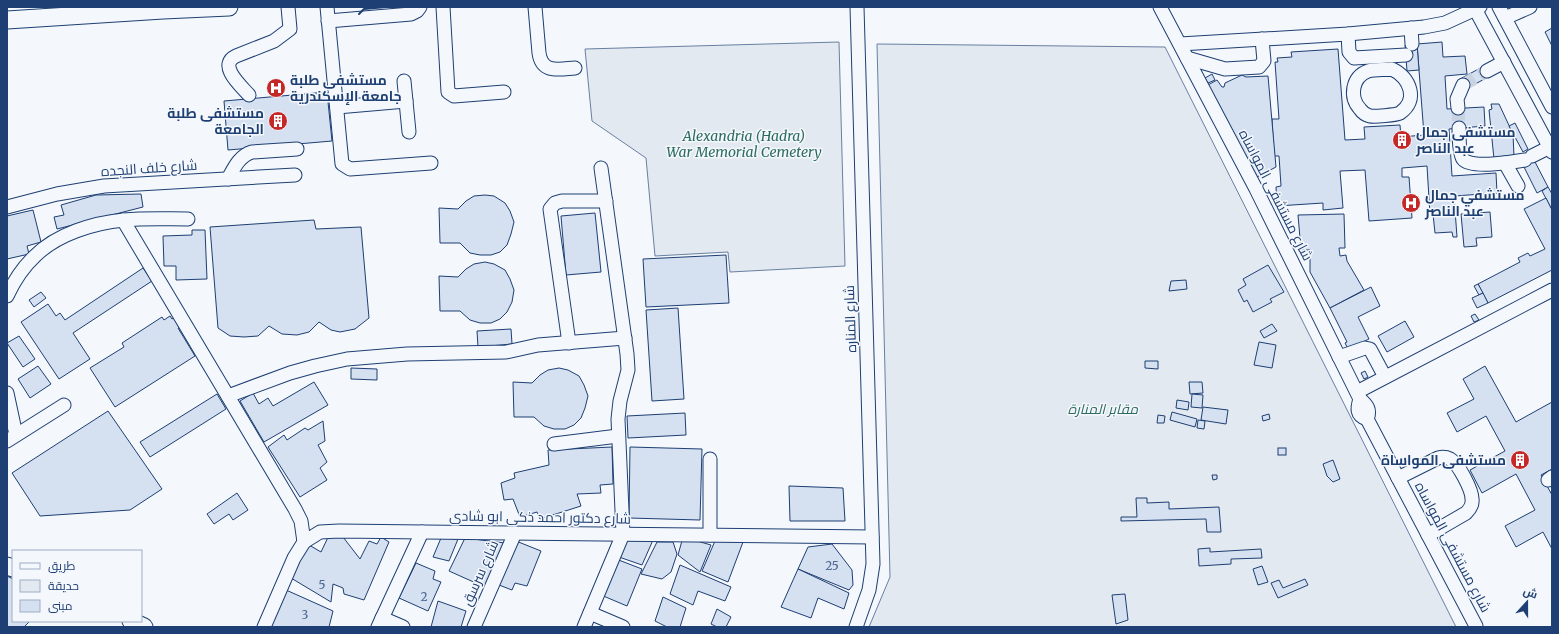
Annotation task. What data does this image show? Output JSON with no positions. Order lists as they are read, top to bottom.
{
  "streets": {
    "street": [
      "شارع خلف النجده",
      "شارع مستشفى المواساه",
      "شارع المناره",
      "شارع دكتور احمد ذكى ابو شادى",
      "شارع سرسق"
    ]
  },
  "crossings": [
    ["شارع المناره", "شارع دكتور احمد ذكى ابو شادى"],
    ["شارع دكتور احمد ذكى ابو شادى", "شارع سرسق"]
  ],
  "parks": ["Alexandria (Hadra) War Memorial Cemetery", "مقابر المنارة"],
  "places": {
    "hospital": ["مستشفى طلبة جامعة الإسكندرية", "مستشفي جمال عبد الناصر"],
    "building": ["مستشفى طلبة الجامعة", "مستشفى جمال عبد الناصر", "مستشفى المواساة"]
  },
  "house_numbers": [
    "25",
    "5",
    "2",
    "3"
  ],
  "legend": ["طريق", "حديقة", "مبنى"],
  "north": "top"
}
